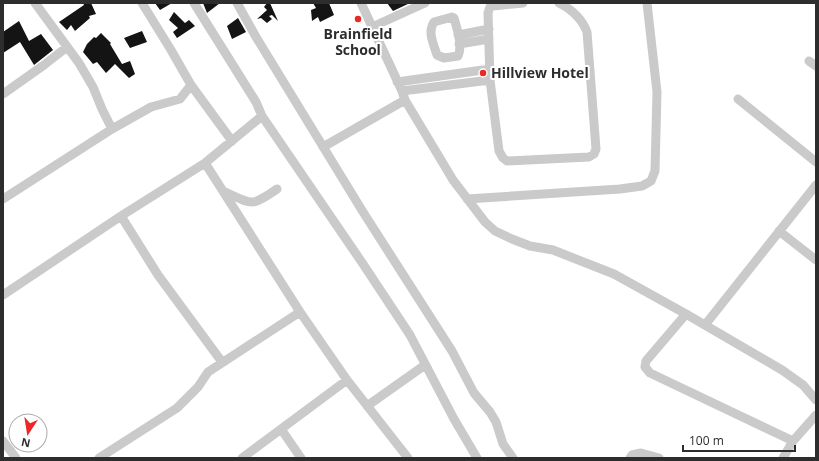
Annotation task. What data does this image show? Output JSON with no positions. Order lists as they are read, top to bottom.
{
  "places": ["Brainfield School", "Hillview Hotel"],
  "scale_bar": "100 m",
  "north": "bottom"
}
